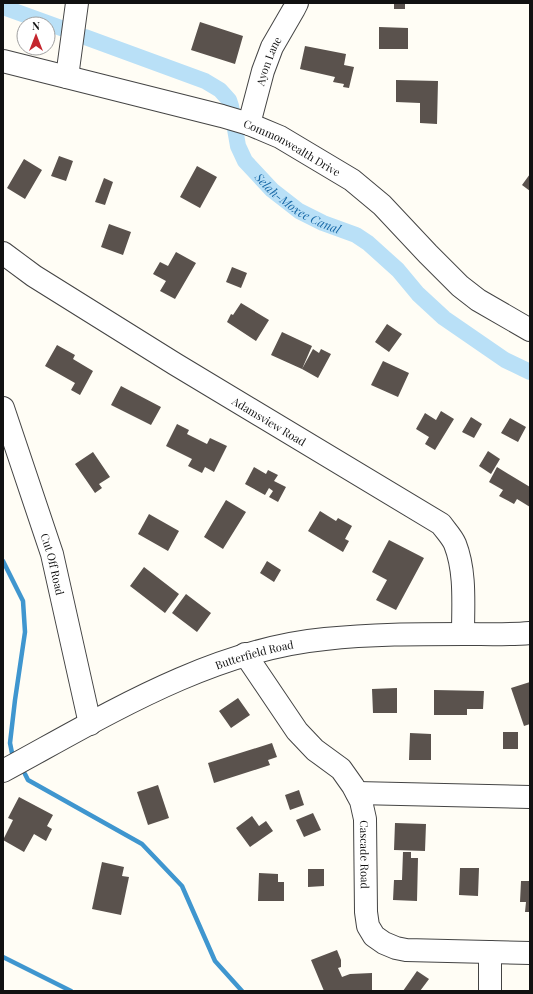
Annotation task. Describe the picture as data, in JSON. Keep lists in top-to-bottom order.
{
  "streets": {
    "street": [
      "Ayon Lane",
      "Commonwealth Drive",
      "Adamsview Road",
      "Cut Off Road",
      "Butterfield Road",
      "Cascade Road"
    ]
  },
  "crossings": [
    ["Ayon Lane", "Commonwealth Drive"],
    ["Adamsview Road", "Butterfield Road"],
    ["Cut Off Road", "Butterfield Road"],
    ["Butterfield Road", "Cascade Road"]
  ],
  "water": ["Selah-Moxee Canal"],
  "north": "top"
}
